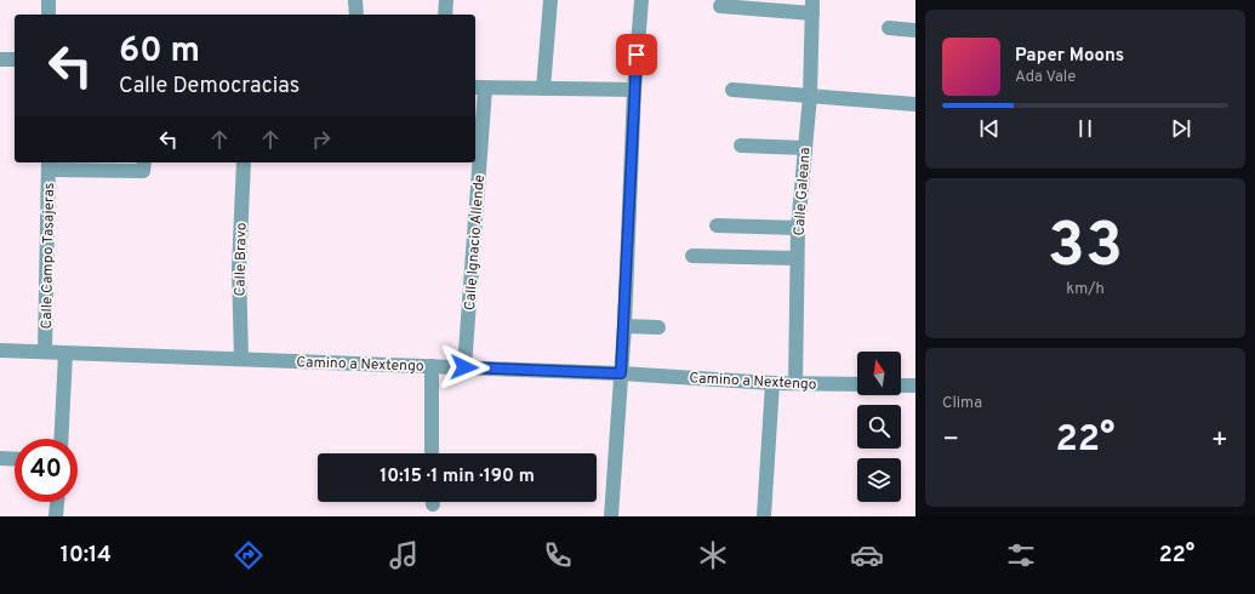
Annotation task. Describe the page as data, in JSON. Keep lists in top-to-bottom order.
{
  "streets": {
    "street": [
      "Calle Galeana",
      "Calle Ignacio Allende",
      "Calle Campo Tasajeras",
      "Calle Bravo",
      "Camino a Nextengo"
    ]
  },
  "crossings": [
    ["Calle Galeana", "Camino a Nextengo"],
    ["Calle Ignacio Allende", "Camino a Nextengo"],
    ["Calle Campo Tasajeras", "Camino a Nextengo"],
    ["Calle Bravo", "Camino a Nextengo"]
  ],
  "north": "top",
  "page": {
    "turn": ["60 m", "Calle Democracias"],
    "song": ["Paper Moons", "Ada Vale"],
    "tile": [
      ["33", "km/h"],
      "Clima"
    ],
    "heat": ["−", "22°", "+"],
    "limit": "40",
    "trip": "10:15 · 1 min · 190 m",
    "tabs": ["10:14", "22°"]
  }
}
